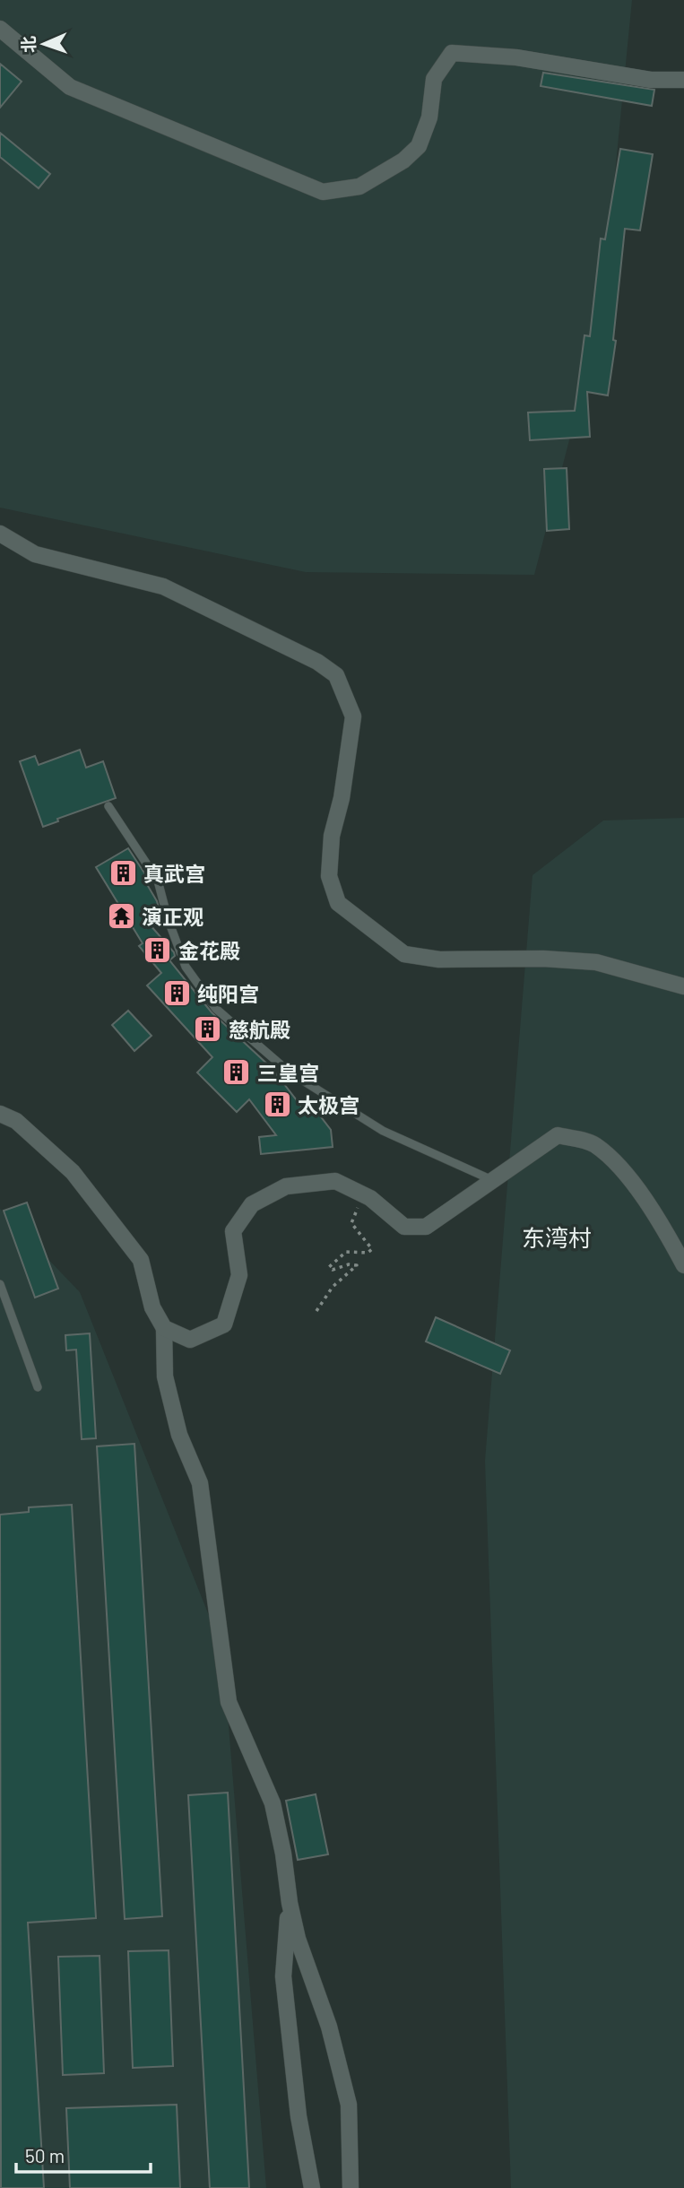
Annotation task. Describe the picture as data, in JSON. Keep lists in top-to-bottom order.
{
  "districts": ["东湾村"],
  "places": {
    "building": [
      "真武宫",
      "金花殿",
      "纯阳宫",
      "慈航殿",
      "三皇宫",
      "太极宫"
    ],
    "temple": ["演正观"]
  },
  "scale_bar": "50 m",
  "north": "left"
}
